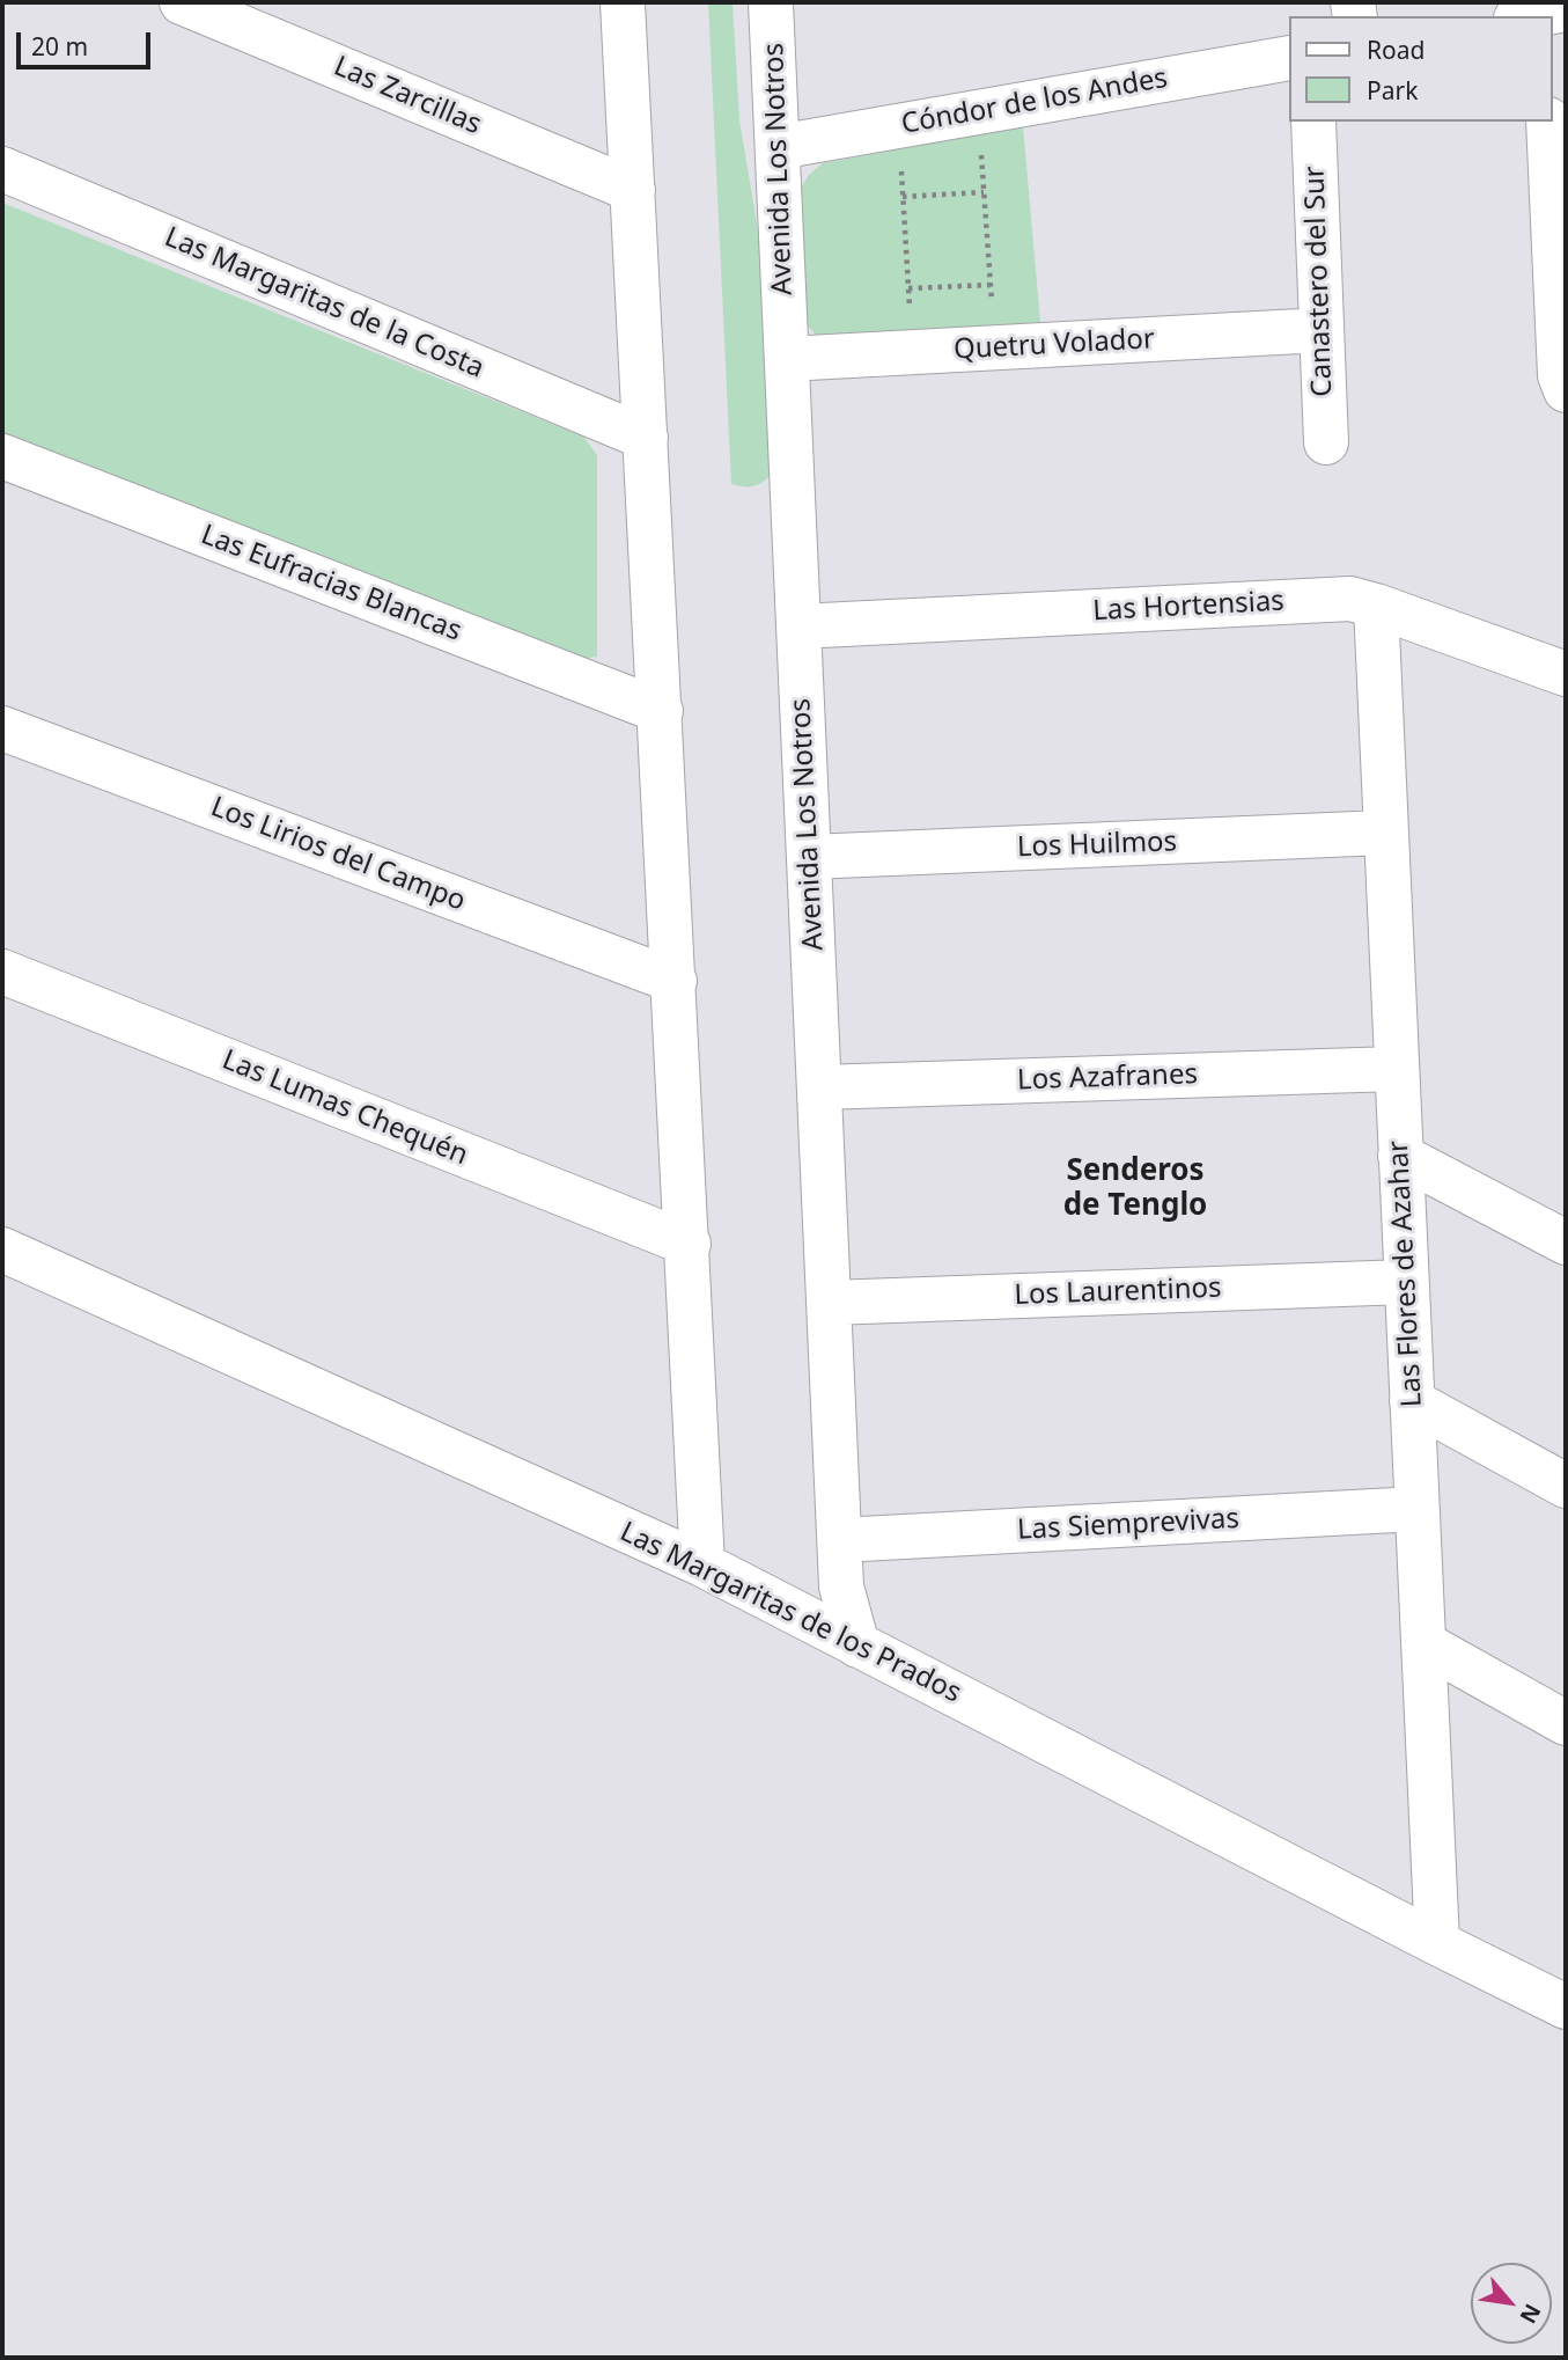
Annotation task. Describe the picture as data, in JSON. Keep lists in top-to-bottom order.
{
  "streets": {
    "street": [
      "Las Zarcillas",
      "Cóndor de los Andes",
      "Avenida Los Notros",
      "Canastero del Sur",
      "Las Margaritas de la Costa",
      "Quetru Volador",
      "Las Eufracias Blancas",
      "Las Hortensias",
      "Los Huilmos",
      "Los Lirios del Campo",
      "Los Azafranes",
      "Las Lumas Chequén",
      "Las Flores de Azahar",
      "Los Laurentinos",
      "Las Siemprevivas",
      "Las Margaritas de los Prados"
    ]
  },
  "crossings": [
    ["Cóndor de los Andes", "Avenida Los Notros"],
    ["Avenida Los Notros", "Quetru Volador"],
    ["Avenida Los Notros", "Las Hortensias"],
    ["Avenida Los Notros", "Los Huilmos"],
    ["Avenida Los Notros", "Los Azafranes"],
    ["Avenida Los Notros", "Los Laurentinos"],
    ["Avenida Los Notros", "Las Siemprevivas"],
    ["Avenida Los Notros", "Las Margaritas de los Prados"],
    ["Canastero del Sur", "Quetru Volador"],
    ["Las Hortensias", "Las Flores de Azahar"],
    ["Los Huilmos", "Las Flores de Azahar"],
    ["Los Azafranes", "Las Flores de Azahar"],
    ["Las Flores de Azahar", "Los Laurentinos"],
    ["Las Flores de Azahar", "Las Siemprevivas"],
    ["Las Flores de Azahar", "Las Margaritas de los Prados"]
  ],
  "districts": ["Senderos de Tenglo"],
  "legend": ["Road", "Park"],
  "scale_bar": "20 m",
  "north": "bottom right"
}
